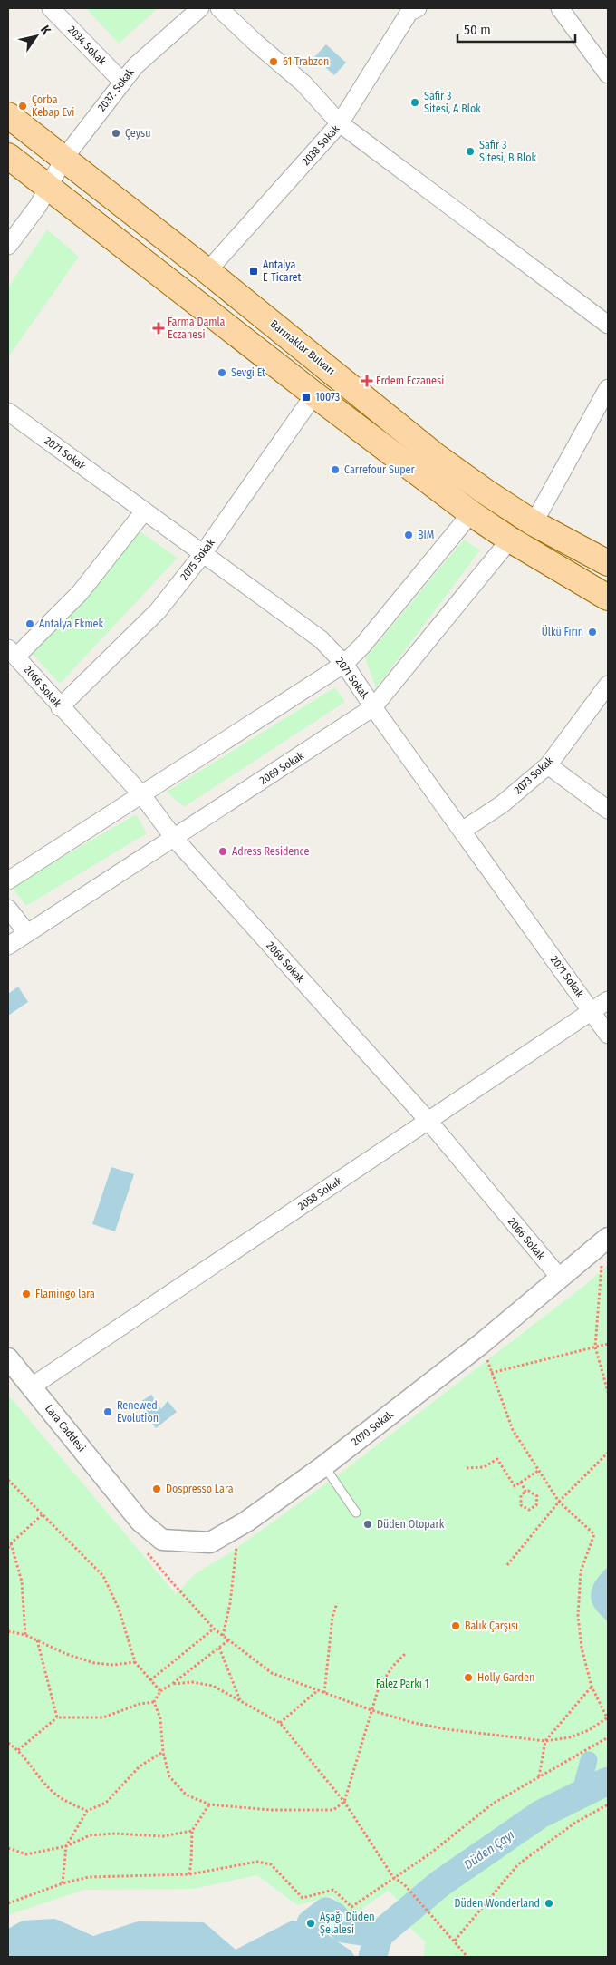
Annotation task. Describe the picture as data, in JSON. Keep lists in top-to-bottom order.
{
  "streets": {
    "main road": ["Barınaklar Bulvarı"],
    "street": [
      "2034 Sokak",
      "2037. Sokak",
      "2038 Sokak",
      "2071 Sokak",
      "2075 Sokak",
      "2066 Sokak",
      "2069 Sokak",
      "2073 Sokak",
      "2058 Sokak",
      "Lara Caddesi",
      "2070 Sokak"
    ]
  },
  "crossings": [
    ["2034 Sokak", "2037. Sokak"],
    ["2037. Sokak", "Barınaklar Bulvarı"],
    ["2038 Sokak", "Barınaklar Bulvarı"],
    ["2071 Sokak", "2075 Sokak"],
    ["2071 Sokak", "2069 Sokak"],
    ["2071 Sokak", "2073 Sokak"],
    ["2071 Sokak", "2058 Sokak"],
    ["2075 Sokak", "2066 Sokak"],
    ["2066 Sokak", "2069 Sokak"],
    ["2066 Sokak", "2058 Sokak"],
    ["2066 Sokak", "2070 Sokak"],
    ["2058 Sokak", "Lara Caddesi"],
    ["Lara Caddesi", "2070 Sokak"]
  ],
  "water": ["Düden Çayı"],
  "parks": ["Falez Parkı 1"],
  "places": {
    "other": [
      "61 Trabzon",
      "Safir 3 Sitesi, A Blok",
      "Çorba Kebap Evi",
      "Çeysu",
      "Safir 3 Sitesi, B Blok",
      "Sevgi Et",
      "Carrefour Super",
      "BIM",
      "Antalya Ekmek",
      "Ülkü Fırın",
      "Adress Residence",
      "Flamingo lara",
      "Renewed Evolution",
      "Dospresso Lara",
      "Düden Otopark",
      "Balık Çarşısı",
      "Holly Garden",
      "Düden Wonderland",
      "Aşağı Düden Şelalesi"
    ],
    "transit": ["Antalya E-Ticaret", "10073"],
    "health": ["Farma Damla Eczanesi", "Erdem Eczanesi"]
  },
  "scale_bar": "50 m",
  "north": "top right"
}
